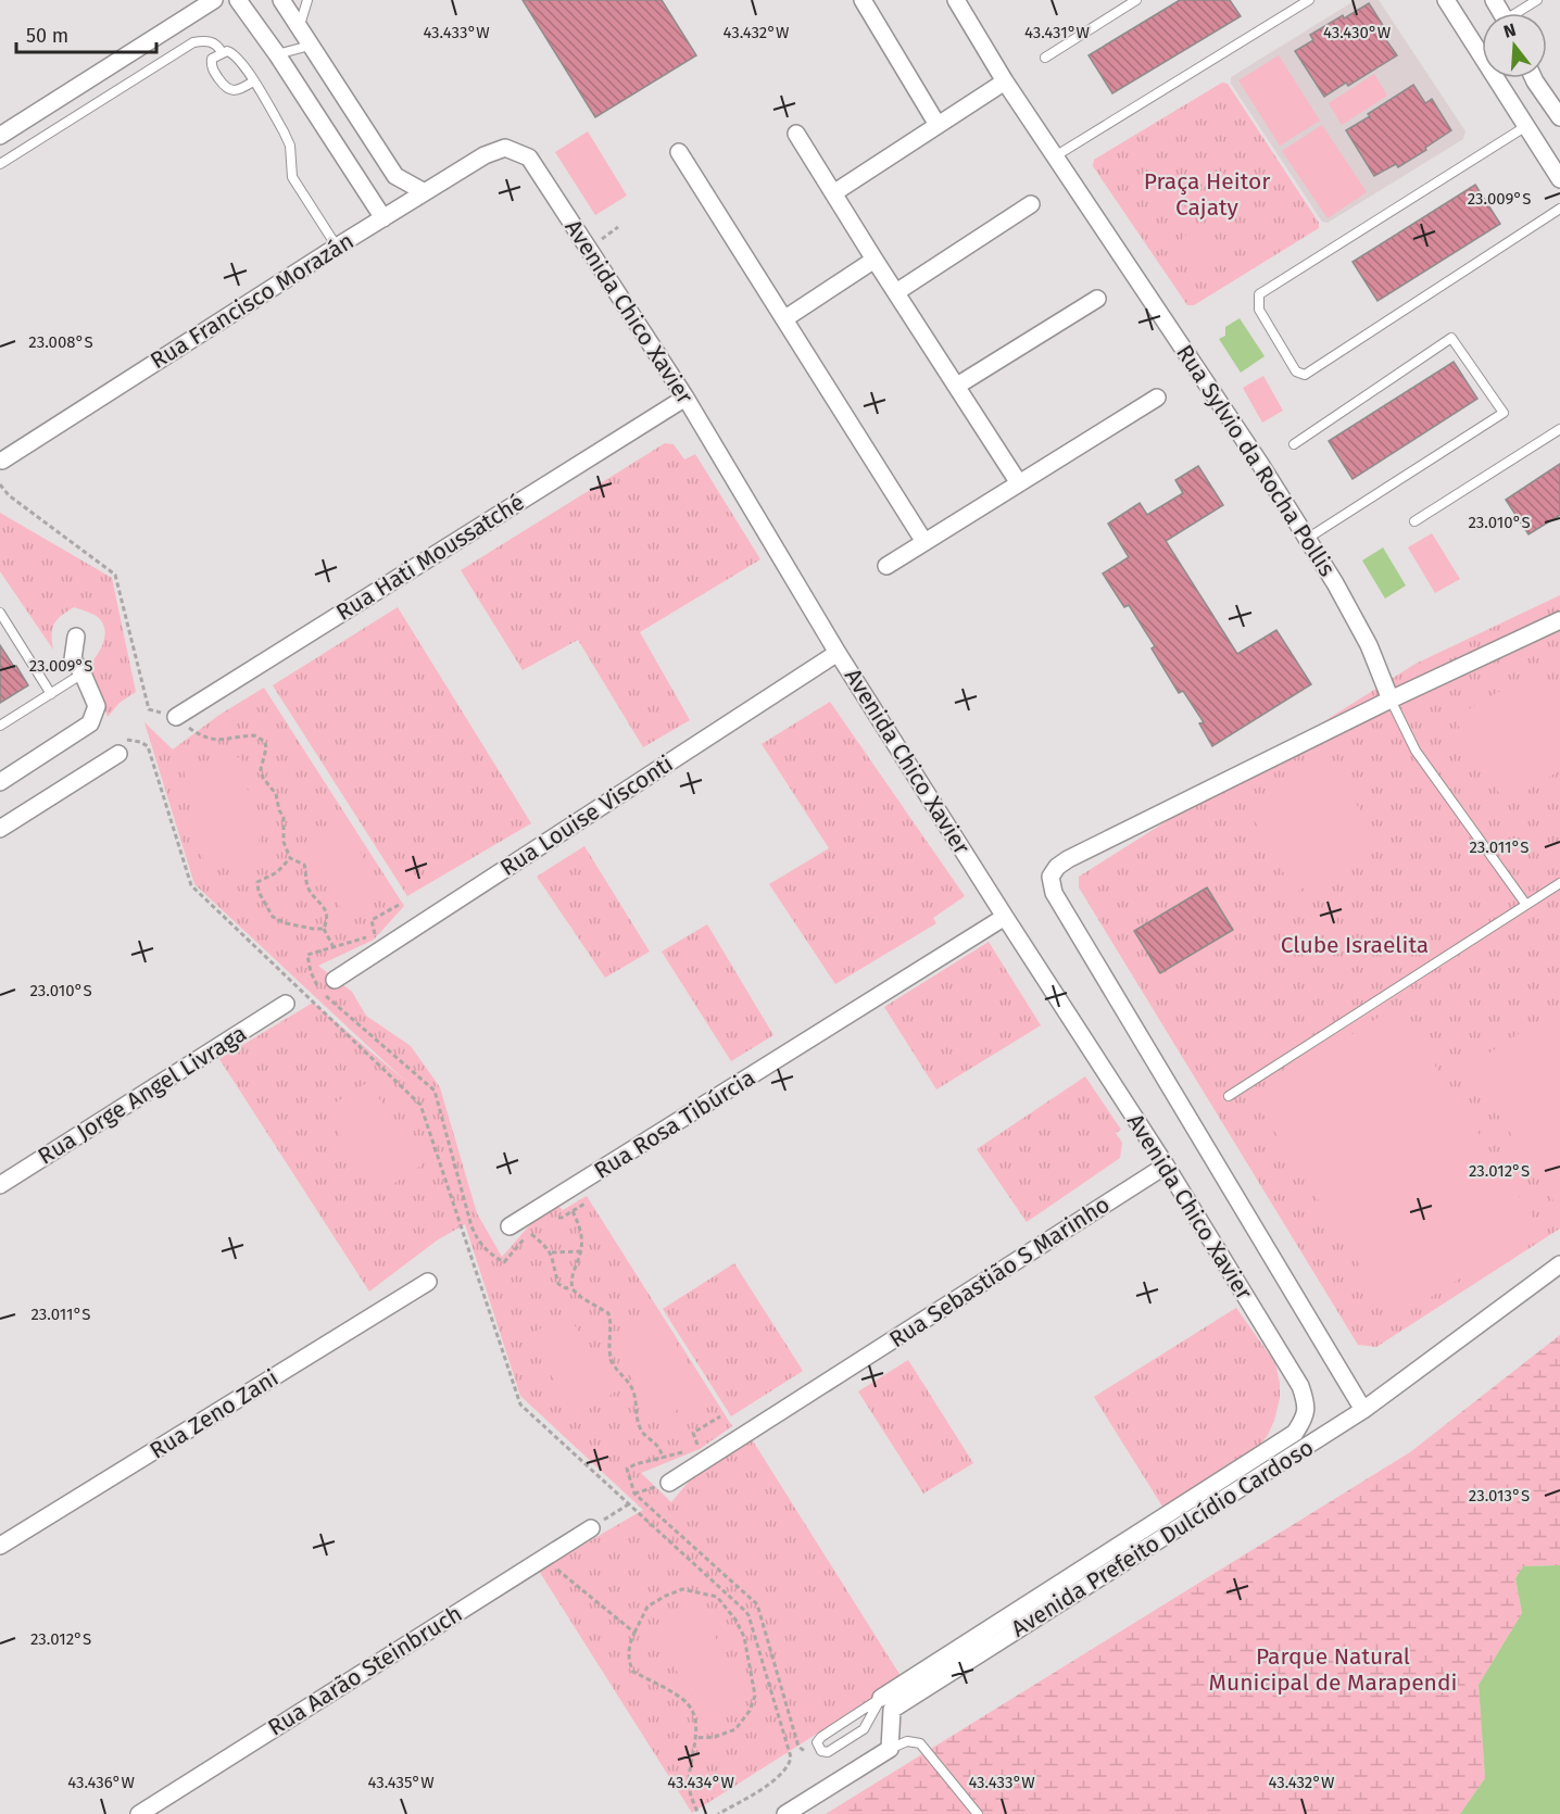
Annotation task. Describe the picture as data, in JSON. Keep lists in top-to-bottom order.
{
  "streets": {
    "street": [
      "Rua Francisco Morazán",
      "Avenida Chico Xavier",
      "Rua Sylvio da Rocha Pollis",
      "Rua Hati Moussatché",
      "Rua Louise Visconti",
      "Rua Jorge Angel Livraga",
      "Rua Rosa Tibúrcia",
      "Rua Sebastião S Marinho",
      "Rua Zeno Zani",
      "Avenida Prefeito Dulcídio Cardoso",
      "Rua Aarão Steinbruch"
    ]
  },
  "crossings": [
    ["Rua Francisco Morazán", "Avenida Chico Xavier"],
    ["Avenida Chico Xavier", "Rua Sylvio da Rocha Pollis"],
    ["Avenida Chico Xavier", "Rua Hati Moussatché"],
    ["Avenida Chico Xavier", "Rua Louise Visconti"],
    ["Avenida Chico Xavier", "Rua Rosa Tibúrcia"],
    ["Avenida Chico Xavier", "Rua Sebastião S Marinho"],
    ["Avenida Chico Xavier", "Avenida Prefeito Dulcídio Cardoso"]
  ],
  "parks": ["Praça Heitor Cajaty", "Clube Israelita", "Parque Natural Municipal de Marapendi"],
  "scale_bar": "50 m",
  "north": "top",
  "coordinates": [
    "43.433°W",
    "43.432°W",
    "43.431°W",
    "43.430°W",
    "23.009°S",
    "23.008°S",
    "23.010°S",
    "23.011°S",
    "23.012°S",
    "23.013°S",
    "43.436°W",
    "43.435°W",
    "43.434°W"
  ]
}
